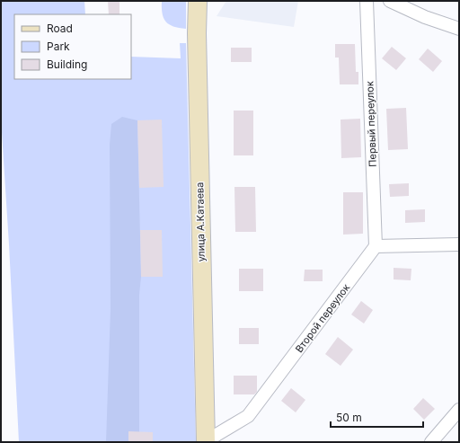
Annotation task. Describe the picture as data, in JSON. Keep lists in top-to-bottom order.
{
  "streets": {
    "street": ["Первый переулок", "улица А.Катаева", "Второй переулок"]
  },
  "crossings": [
    ["Первый переулок", "Второй переулок"],
    ["улица А.Катаева", "Второй переулок"]
  ],
  "legend": ["Road", "Park", "Building"],
  "scale_bar": "50 m"
}
